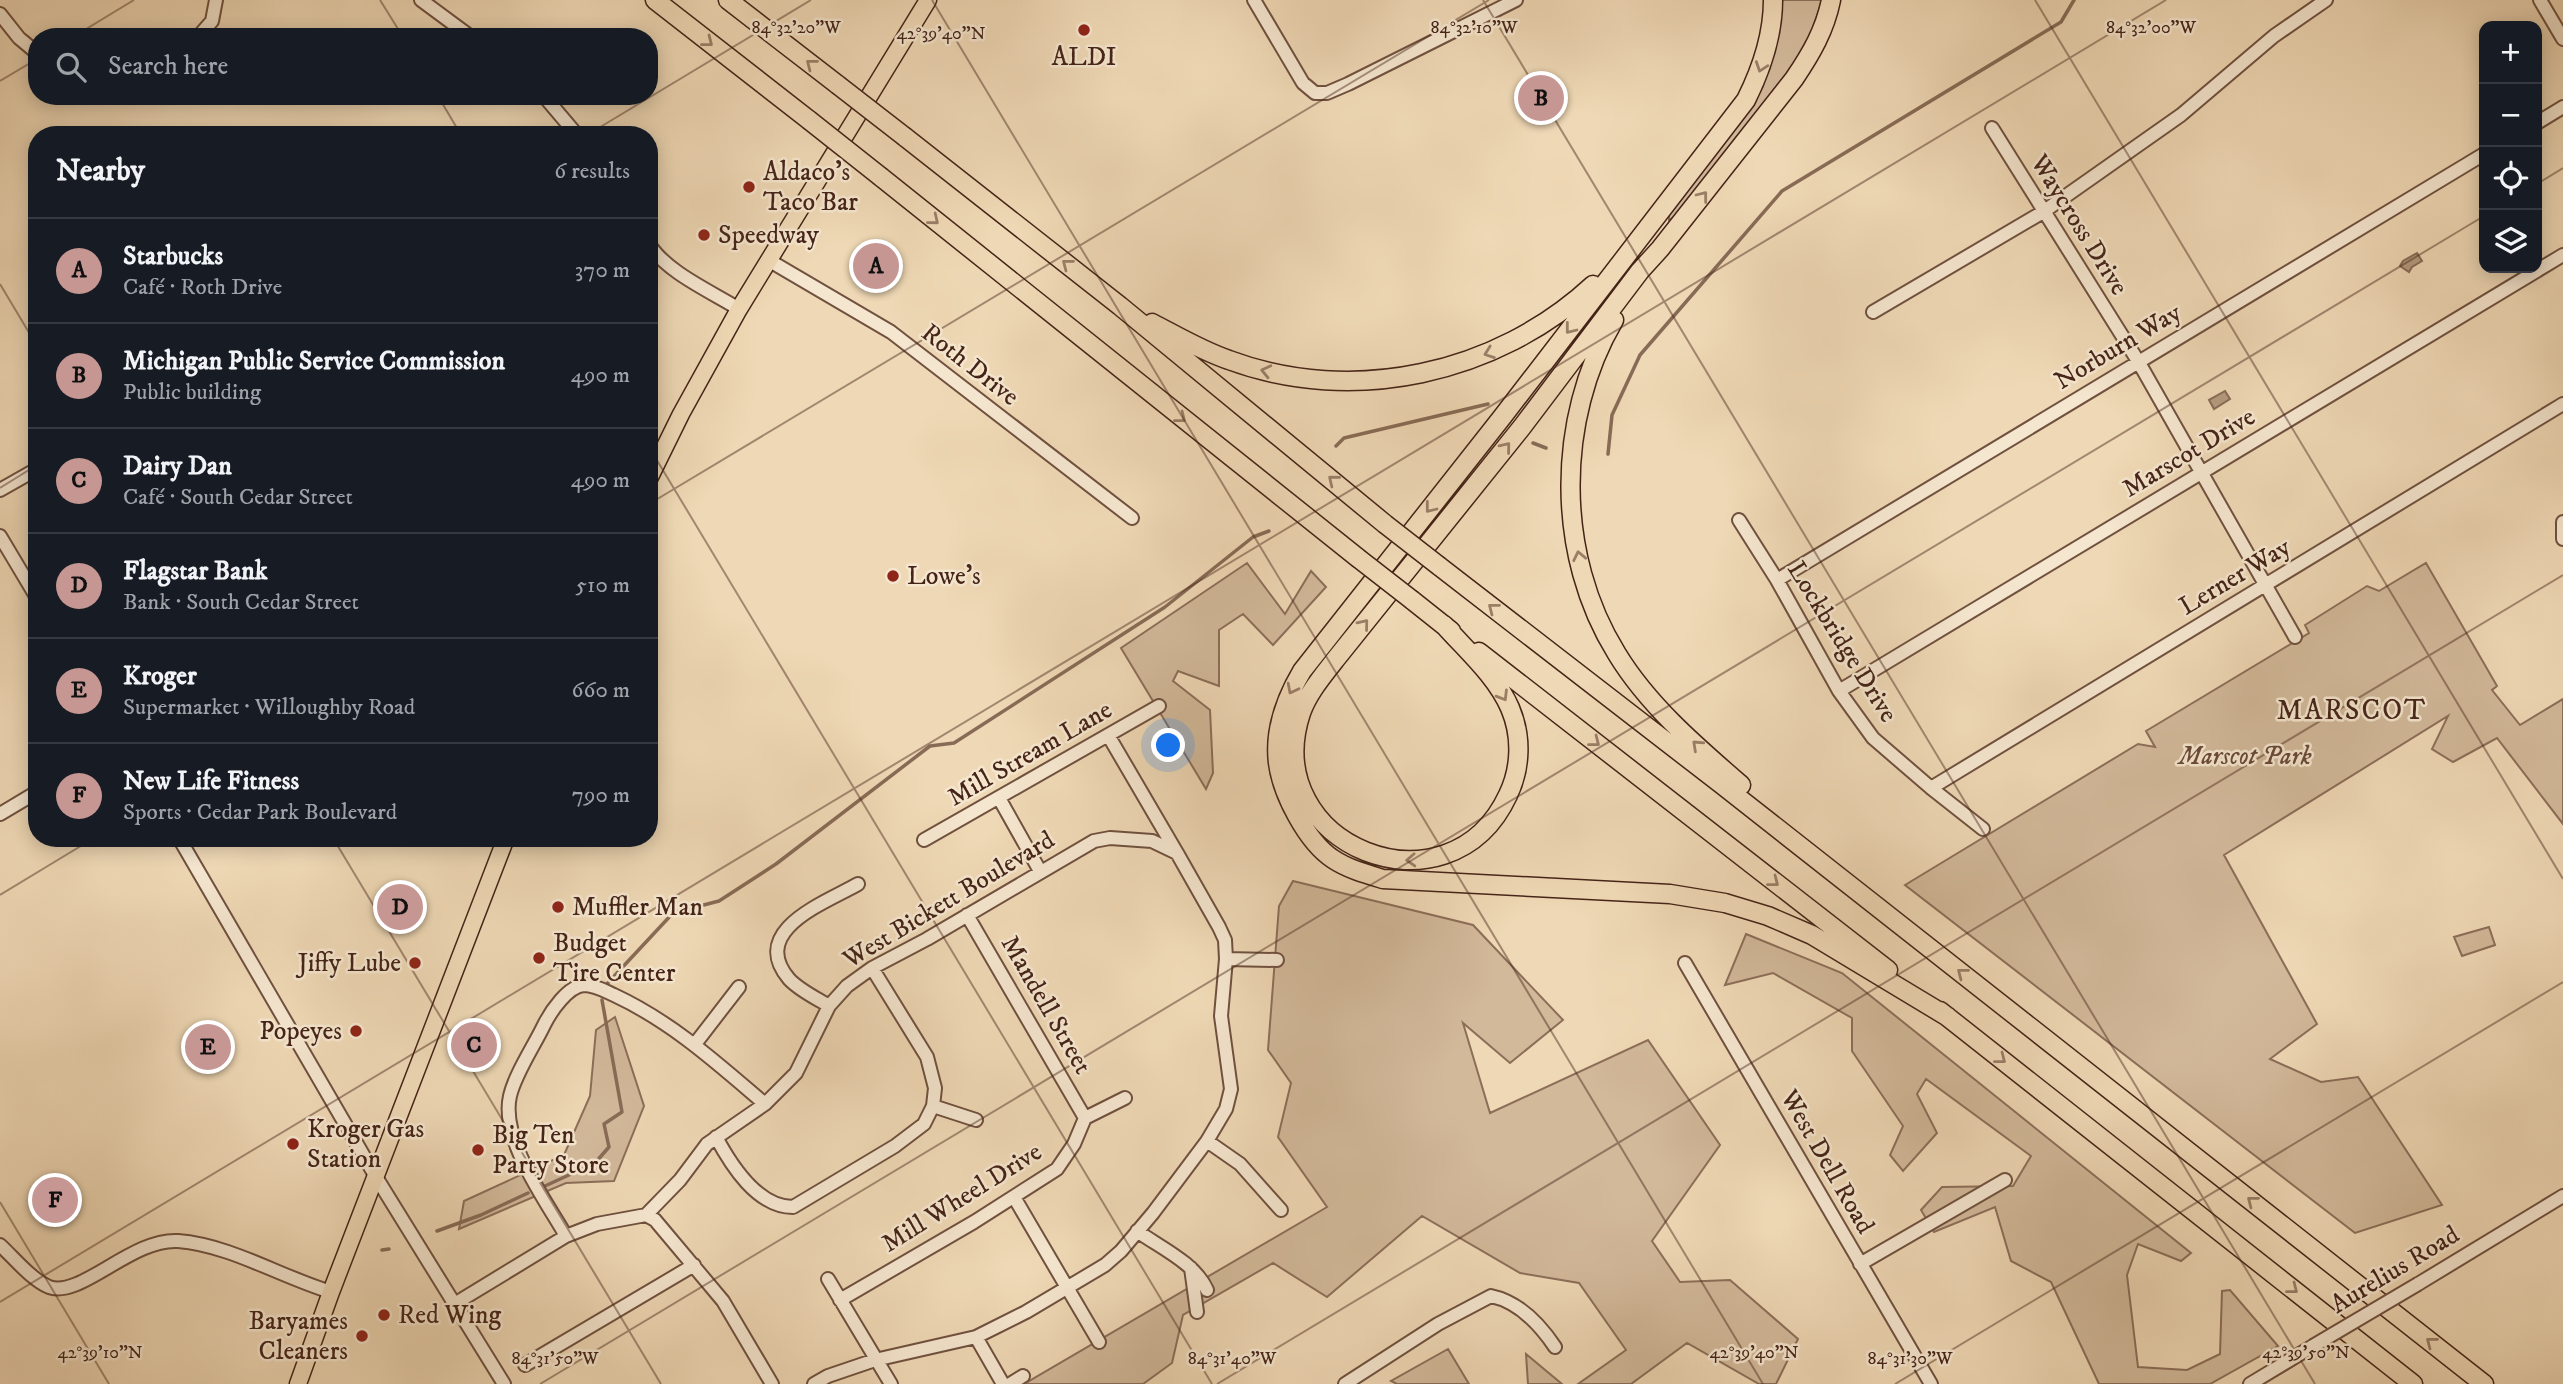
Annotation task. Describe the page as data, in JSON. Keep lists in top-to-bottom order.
{
  "streets": {
    "street": [
      "Waycross Drive",
      "Norburn Way",
      "Roth Drive",
      "Marscot Drive",
      "Lerner Way",
      "Lockbridge Drive",
      "Mill Stream Lane",
      "West Bickett Boulevard",
      "Mandell Street",
      "West Dell Road",
      "Mill Wheel Drive",
      "Aurelius Road"
    ]
  },
  "crossings": [
    ["Waycross Drive", "Norburn Way"],
    ["Waycross Drive", "Marscot Drive"],
    ["Waycross Drive", "Lerner Way"],
    ["Norburn Way", "Lockbridge Drive"],
    ["Marscot Drive", "Lockbridge Drive"],
    ["Lerner Way", "Lockbridge Drive"],
    ["West Bickett Boulevard", "Mandell Street"],
    ["Mandell Street", "Mill Wheel Drive"]
  ],
  "districts": ["MARSCOT"],
  "parks": ["Marscot Park"],
  "places": [
    "ALDI",
    "Aldaco's Taco Bar",
    "Speedway",
    "Lowe's",
    "Muffler Man",
    "Budget Tire Center",
    "Jiffy Lube",
    "Popeyes",
    "Kroger Gas Station",
    "Big Ten Party Store",
    "Red Wing",
    "Baryames Cleaners"
  ],
  "page": {
    "map_buttons": ["+", "−"],
    "search": "Search here",
    "pins": [
      "B",
      "A",
      "D",
      "C",
      "E",
      "F"
    ],
    "heading": ["Nearby", "6 results"],
    "list": [
      {
        "mark": "A",
        "name": "Starbucks",
        "note": "Café · Roth Drive",
        "value": "370 m"
      },
      {
        "mark": "B",
        "name": "Michigan Public Service Commission",
        "note": "Public building",
        "value": "490 m"
      },
      {
        "mark": "C",
        "name": "Dairy Dan",
        "note": "Café · South Cedar Street",
        "value": "490 m"
      },
      {
        "mark": "D",
        "name": "Flagstar Bank",
        "note": "Bank · South Cedar Street",
        "value": "510 m"
      },
      {
        "mark": "E",
        "name": "Kroger",
        "note": "Supermarket · Willoughby Road",
        "value": "660 m"
      },
      {
        "mark": "F",
        "name": "New Life Fitness",
        "note": "Sports · Cedar Park Boulevard",
        "value": "790 m"
      }
    ]
  },
  "coordinates": [
    "84°32'00\"W",
    "84°32'20\"W",
    "84°32'10\"W",
    "42°39'40\"N",
    "42°39'10\"N",
    "42°39'50\"N",
    "84°31'50\"W",
    "84°31'40\"W",
    "84°31'30\"W"
  ]
}
